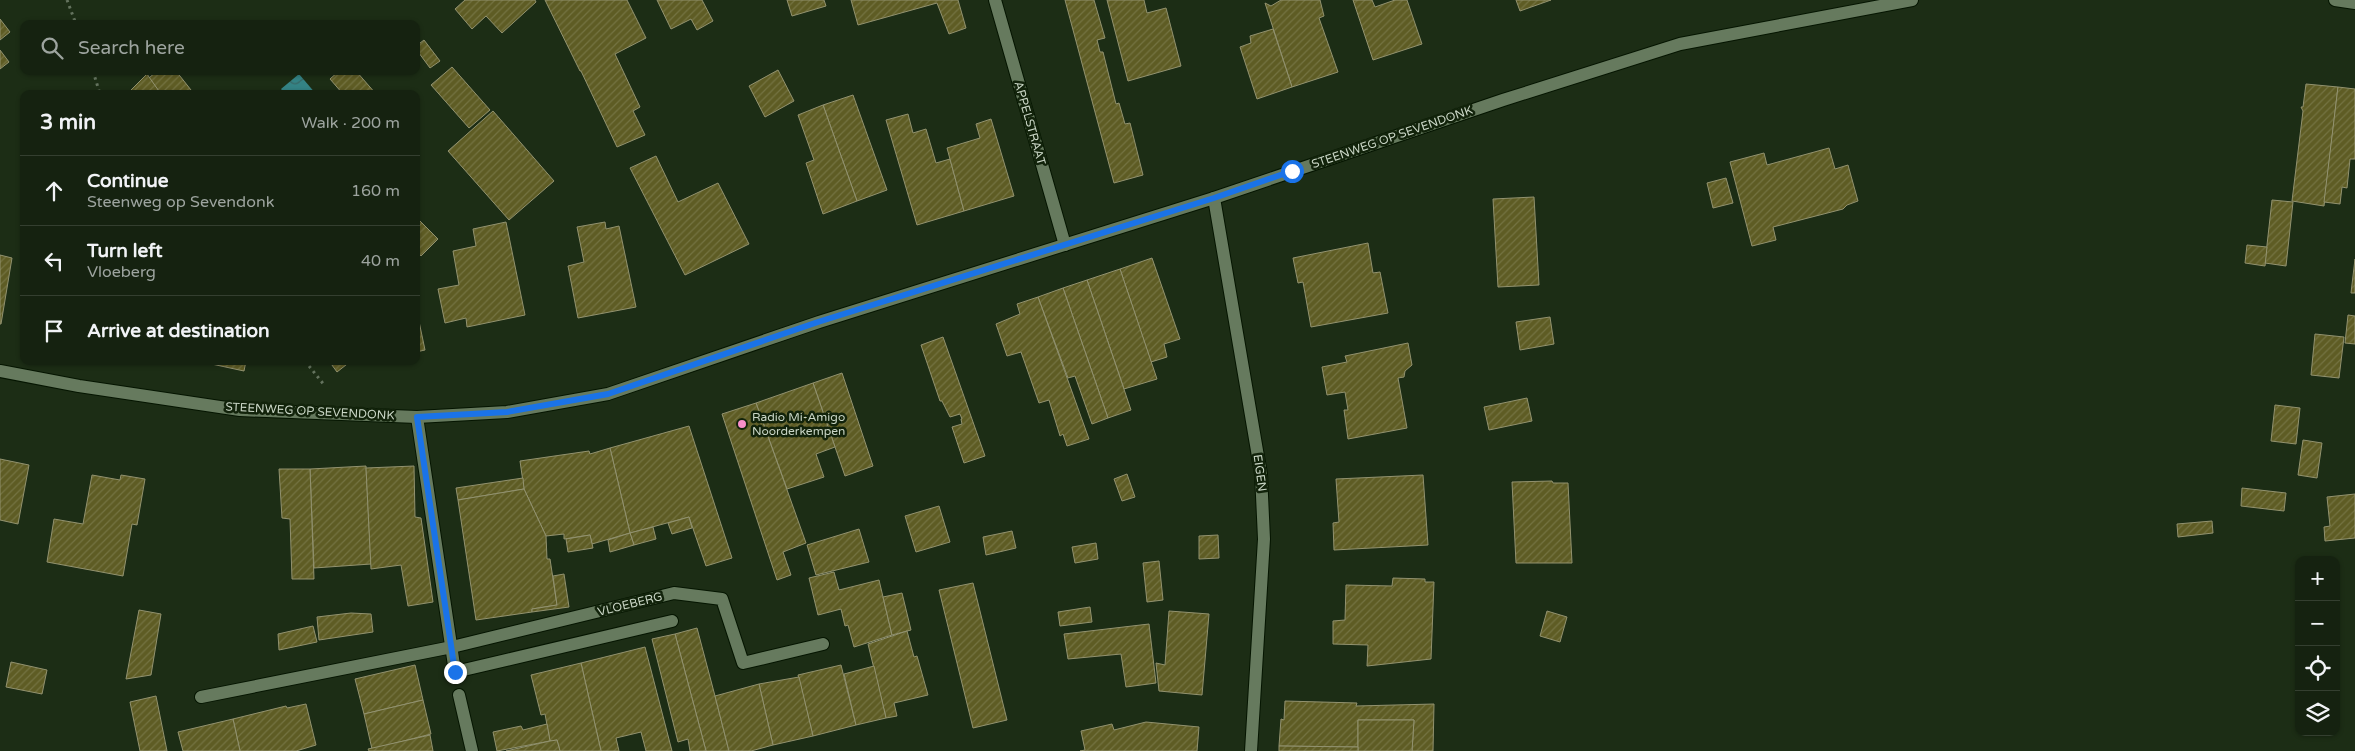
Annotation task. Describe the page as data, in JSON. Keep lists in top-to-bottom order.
{
  "streets": {
    "street": [
      "APPELSTRAAT",
      "STEENWEG OP SEVENDONK",
      "EIGEN",
      "VLOEBERG"
    ]
  },
  "crossings": [
    ["APPELSTRAAT", "STEENWEG OP SEVENDONK"],
    ["STEENWEG OP SEVENDONK", "EIGEN"],
    ["STEENWEG OP SEVENDONK", "VLOEBERG"]
  ],
  "places": ["Radio Mi-Amigo Noorderkempen"],
  "page": {
    "search": "Search here",
    "heading": ["3 min", "Walk · 200 m"],
    "list": [
      ["Continue", "Steenweg op Sevendonk", "160 m"],
      ["Turn left", "Vloeberg", "40 m"],
      "Arrive at destination"
    ],
    "map_buttons": ["+", "−"]
  }
}
